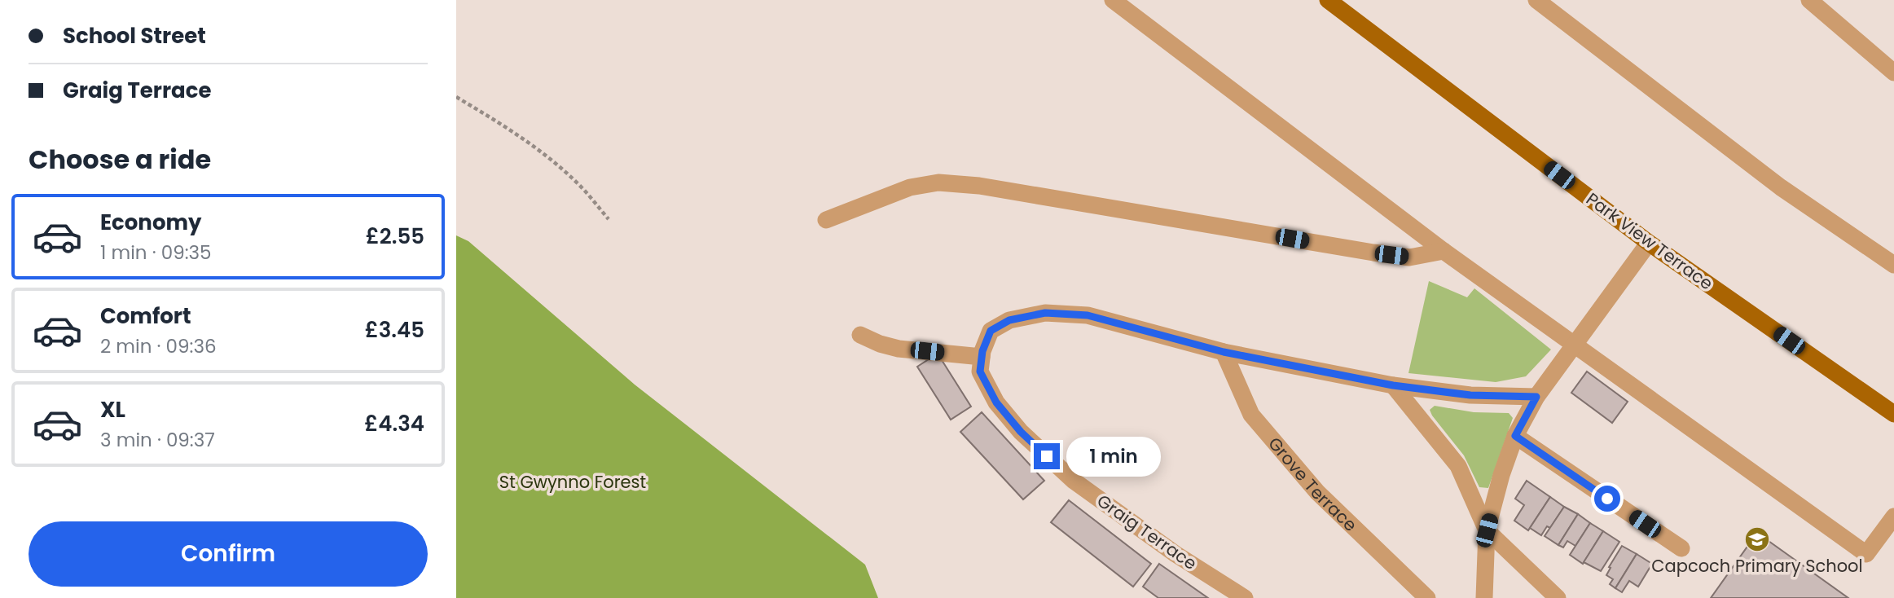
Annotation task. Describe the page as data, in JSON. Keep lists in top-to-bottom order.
{
  "streets": {
    "main road": ["Park View Terrace"],
    "street": ["Grove Terrace", "Graig Terrace"]
  },
  "parks": ["St Gwynno Forest"],
  "places": {
    "school or university": ["Capcoch Primary School"]
  },
  "page": {
    "banner": ["School Street", "Graig Terrace"],
    "heading": "Choose a ride",
    "list": [
      {
        "name": "Economy",
        "note": "1 min · 09:35",
        "value": "£2.55"
      },
      {
        "name": "Comfort",
        "note": "2 min · 09:36",
        "value": "£3.45"
      },
      {
        "name": "XL",
        "note": "3 min · 09:37",
        "value": "£4.34"
      }
    ],
    "bubble": "1 min",
    "buttons": "Confirm"
  }
}
